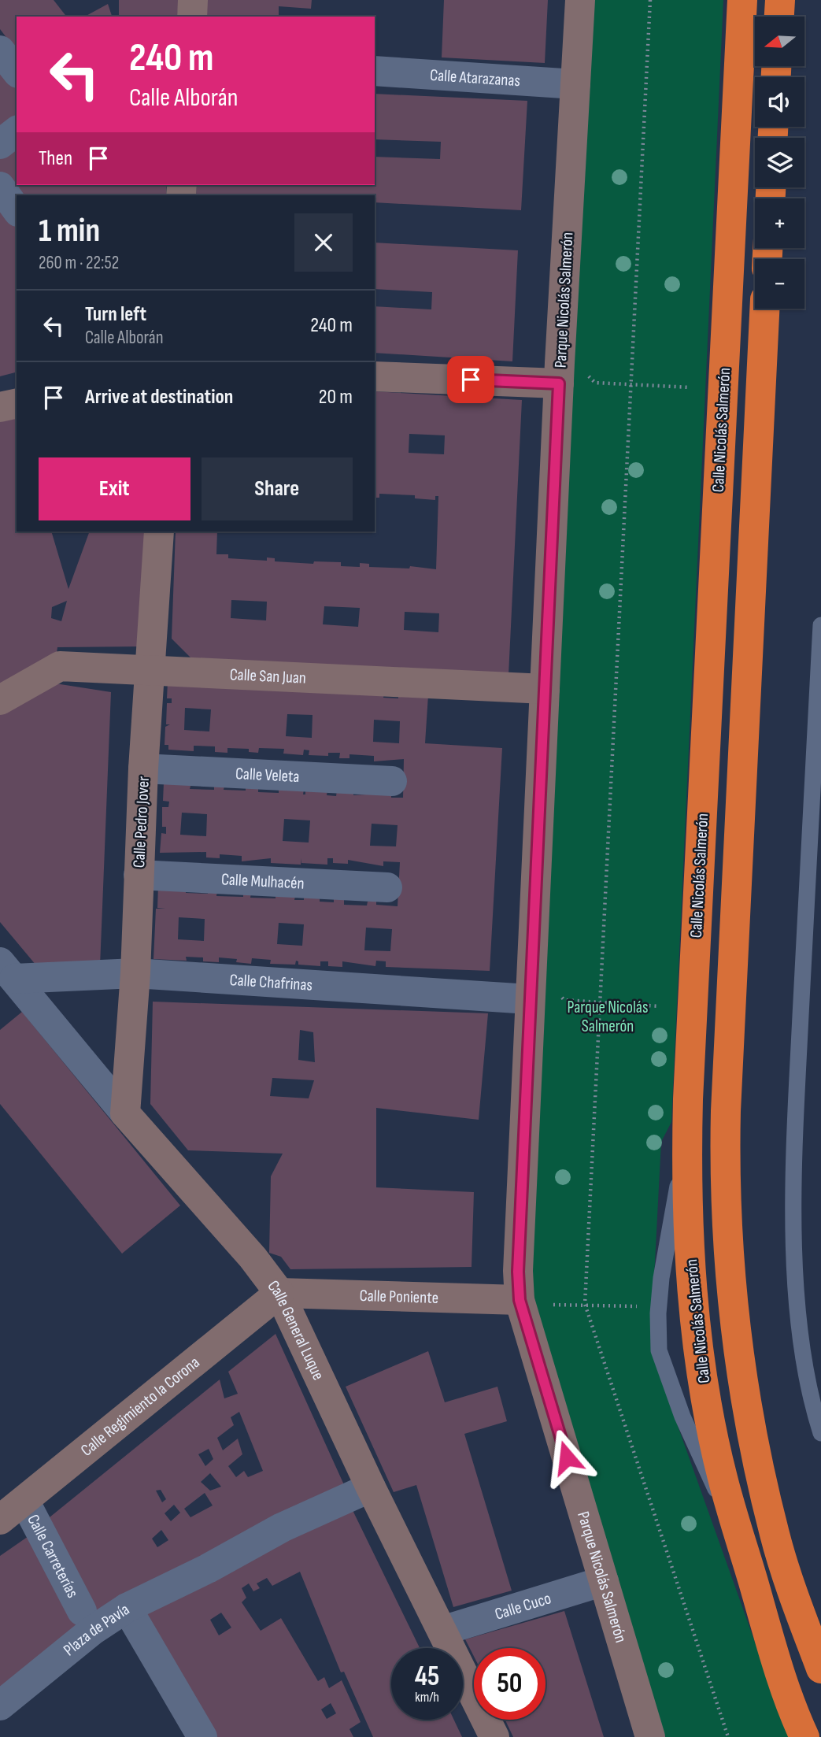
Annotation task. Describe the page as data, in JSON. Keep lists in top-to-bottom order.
{
  "streets": {
    "highway": ["Calle Nicolás Salmerón"],
    "street": [
      "Calle Atarazanas",
      "Parque Nicolás Salmerón",
      "Calle San Juan",
      "Calle Veleta",
      "Calle Pedro Jover",
      "Calle Mulhacén",
      "Calle Chafrinas",
      "Calle Poniente",
      "Calle General Luque",
      "Calle Regimiento la Corona",
      "Calle Carreterías",
      "Calle Cuco",
      "Plaza de Pavía"
    ]
  },
  "crossings": [
    ["Calle Atarazanas", "Parque Nicolás Salmerón"],
    ["Parque Nicolás Salmerón", "Calle San Juan"],
    ["Parque Nicolás Salmerón", "Calle Chafrinas"],
    ["Parque Nicolás Salmerón", "Calle Poniente"],
    ["Parque Nicolás Salmerón", "Calle Cuco"],
    ["Calle San Juan", "Calle Pedro Jover"],
    ["Calle Veleta", "Calle Pedro Jover"],
    ["Calle Pedro Jover", "Calle Mulhacén"],
    ["Calle Pedro Jover", "Calle Chafrinas"],
    ["Calle Pedro Jover", "Calle General Luque"],
    ["Calle Chafrinas", "Calle General Luque"],
    ["Calle Poniente", "Calle General Luque"],
    ["Calle Poniente", "Calle Regimiento la Corona"],
    ["Calle General Luque", "Calle Regimiento la Corona"],
    ["Calle General Luque", "Calle Cuco"],
    ["Calle Regimiento la Corona", "Calle Carreterías"],
    ["Calle Carreterías", "Plaza de Pavía"]
  ],
  "parks": ["Parque Nicolás Salmerón"],
  "north": "left",
  "page": {
    "map_buttons": ["+", "−"],
    "turn": ["240 m", "Calle Alborán"],
    "then": "Then",
    "heading": ["1 min", "260 m · 22:52"],
    "list": [
      {
        "name": "Turn left",
        "note": "Calle Alborán",
        "value": "240 m"
      },
      {
        "name": "Arrive at destination",
        "value": "20 m"
      }
    ],
    "buttons": ["Exit", "Share"],
    "speed": "45 km/h",
    "limit": "50"
  }
}
